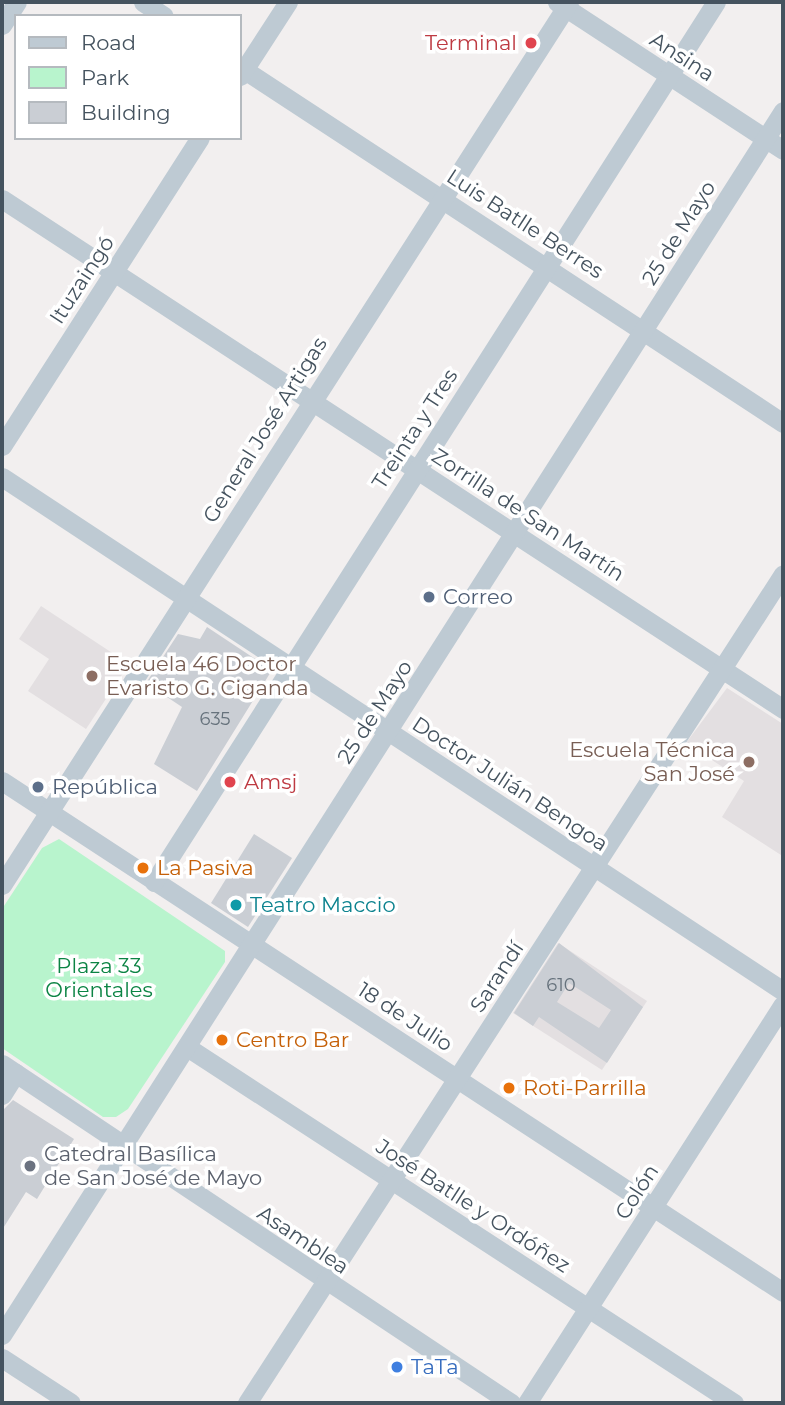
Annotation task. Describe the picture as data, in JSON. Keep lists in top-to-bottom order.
{
  "streets": {
    "street": [
      "Ansina",
      "Luis Batlle Berres",
      "25 de Mayo",
      "Ituzaingó",
      "Treinta y Tres",
      "General José Artigas",
      "Zorrilla de San Martín",
      "Doctor Julián Bengoa",
      "Sarandí",
      "18 de Julio",
      "Colón",
      "José Batlle y Ordóñez",
      "Asamblea"
    ]
  },
  "crossings": [
    ["Ansina", "25 de Mayo"],
    ["Ansina", "Treinta y Tres"],
    ["Ansina", "General José Artigas"],
    ["Luis Batlle Berres", "25 de Mayo"],
    ["Luis Batlle Berres", "Treinta y Tres"],
    ["Luis Batlle Berres", "General José Artigas"],
    ["25 de Mayo", "Zorrilla de San Martín"],
    ["25 de Mayo", "Doctor Julián Bengoa"],
    ["25 de Mayo", "18 de Julio"],
    ["25 de Mayo", "José Batlle y Ordóñez"],
    ["25 de Mayo", "Asamblea"],
    ["Ituzaingó", "Zorrilla de San Martín"],
    ["Treinta y Tres", "Zorrilla de San Martín"],
    ["Treinta y Tres", "Doctor Julián Bengoa"],
    ["Treinta y Tres", "18 de Julio"],
    ["General José Artigas", "Zorrilla de San Martín"],
    ["General José Artigas", "Doctor Julián Bengoa"],
    ["General José Artigas", "18 de Julio"],
    ["Zorrilla de San Martín", "Sarandí"],
    ["Doctor Julián Bengoa", "Sarandí"],
    ["Sarandí", "18 de Julio"],
    ["Sarandí", "José Batlle y Ordóñez"],
    ["Sarandí", "Asamblea"],
    ["18 de Julio", "Colón"],
    ["Colón", "José Batlle y Ordóñez"]
  ],
  "parks": ["Plaza 33 Orientales"],
  "places": [
    "Terminal",
    "Correo",
    "Escuela 46 Doctor Evaristo G. Ciganda",
    "Escuela Técnica San José",
    "Amsj",
    "República",
    "La Pasiva",
    "Teatro Maccio",
    "Centro Bar",
    "Roti-Parrilla",
    "Catedral Basílica de San José de Mayo",
    "TaTa"
  ],
  "house_numbers": ["635", "610"],
  "legend": ["Road", "Park", "Building"]
}
